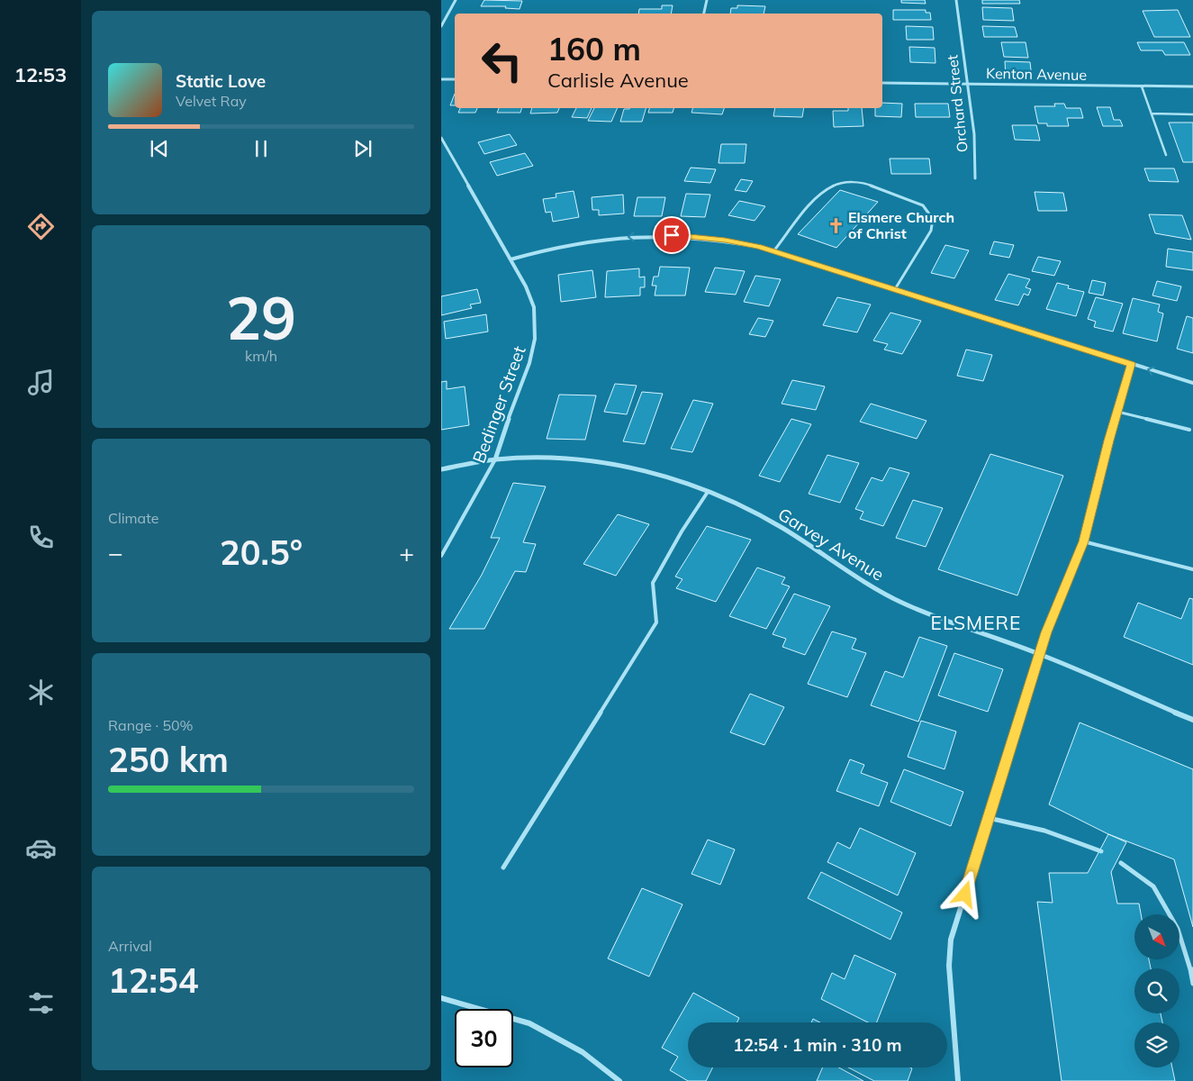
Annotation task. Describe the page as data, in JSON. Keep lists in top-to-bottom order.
{
  "streets": {
    "street": [
      "Kenton Avenue",
      "Orchard Street",
      "Bedinger Street",
      "Garvey Avenue"
    ]
  },
  "crossings": [
    ["Kenton Avenue", "Orchard Street"],
    ["Bedinger Street", "Garvey Avenue"]
  ],
  "districts": ["ELSMERE"],
  "places": {
    "church": ["Elsmere Church of Christ"]
  },
  "north": "bottom right",
  "page": {
    "tabs": "12:53",
    "turn": ["160 m", "Carlisle Avenue"],
    "song": ["Static Love", "Velvet Ray"],
    "tile": [
      ["29", "km/h"],
      "Climate",
      ["Range · 50%", "250 km"],
      ["Arrival", "12:54"]
    ],
    "heat": ["−", "20.5°", "+"],
    "limit": "30",
    "trip": "12:54 · 1 min · 310 m"
  }
}
